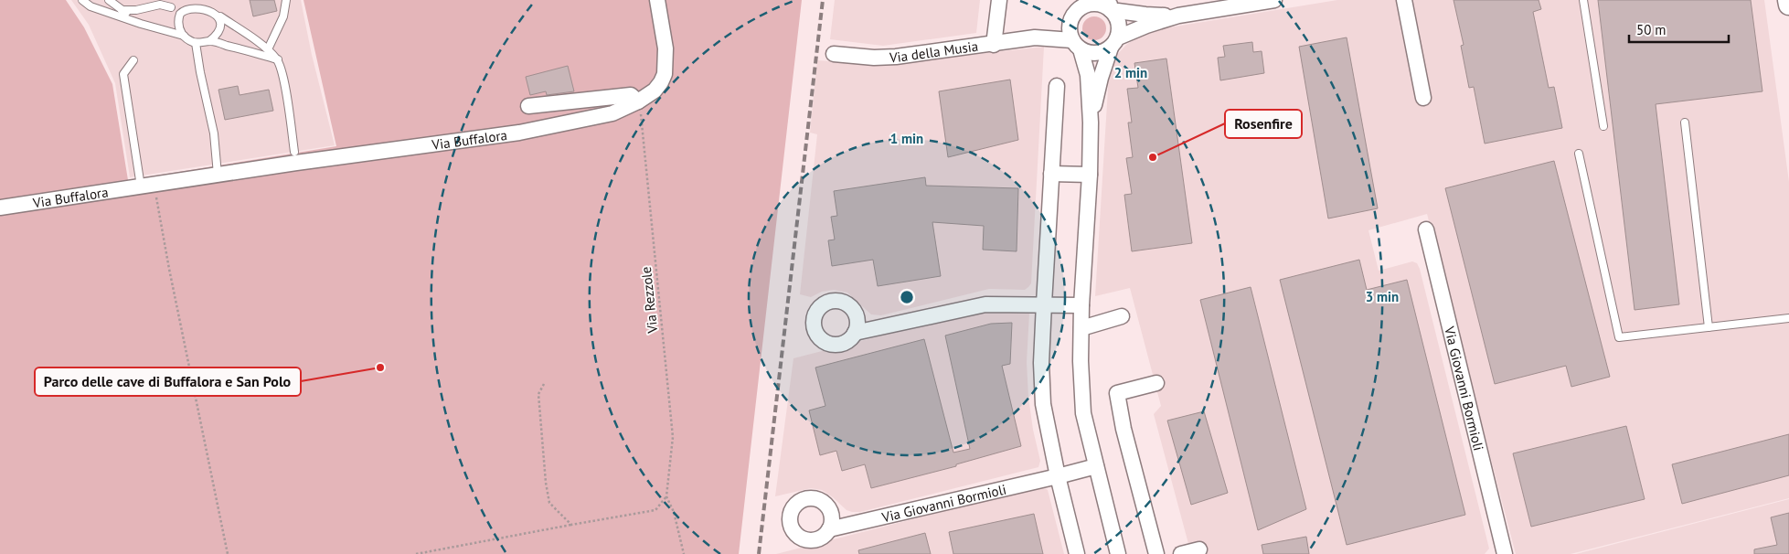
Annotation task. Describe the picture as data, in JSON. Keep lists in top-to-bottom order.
{
  "streets": {
    "street": ["Via della Musia", "Via Buffalora", "Via Giovanni Bormioli"],
    "path": ["Via Rezzole"]
  },
  "crossings": [
    ["Via Buffalora", "Via Rezzole"]
  ],
  "places": ["Rosenfire", "Parco delle cave di Buffalora e San Polo"],
  "scale_bar": "50 m",
  "rings": ["2 min", "1 min", "3 min"]
}
